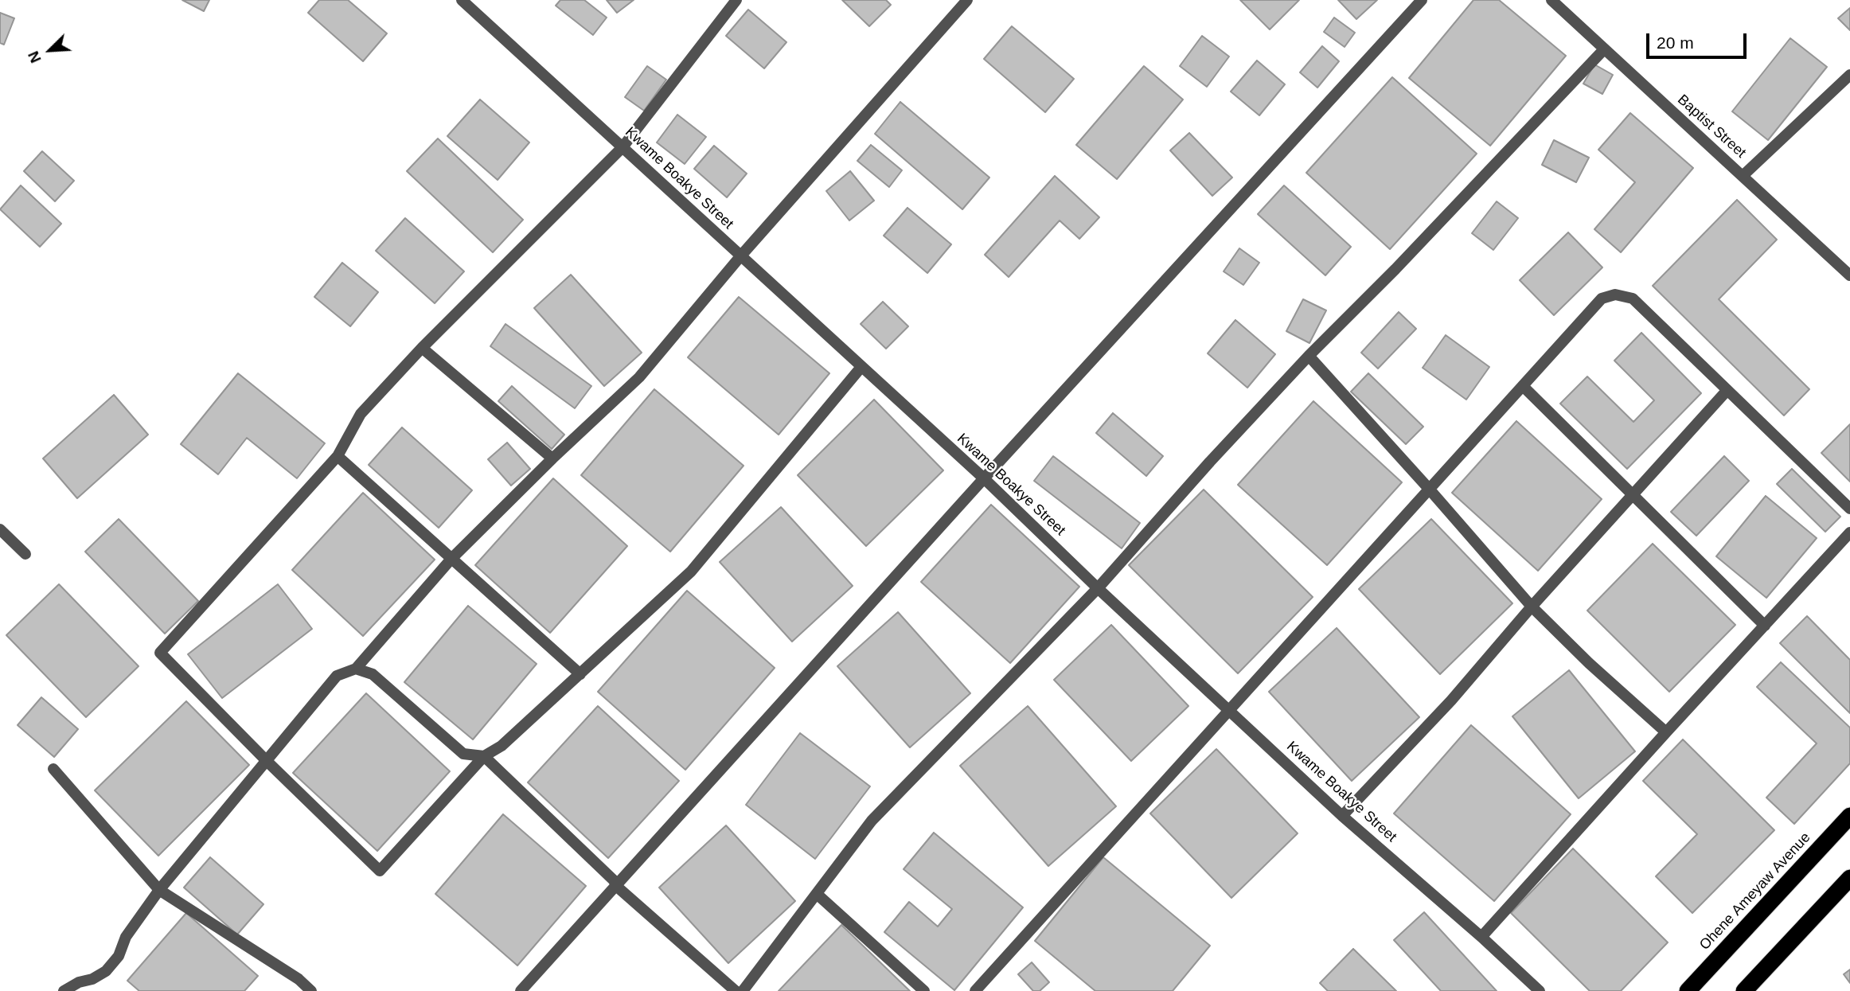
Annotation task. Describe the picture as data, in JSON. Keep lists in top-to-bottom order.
{
  "streets": {
    "highway": ["Ohene Ameyaw Avenue"],
    "street": ["Baptist Street", "Kwame Boakye Street"]
  },
  "scale_bar": "20 m",
  "north": "bottom left"
}
